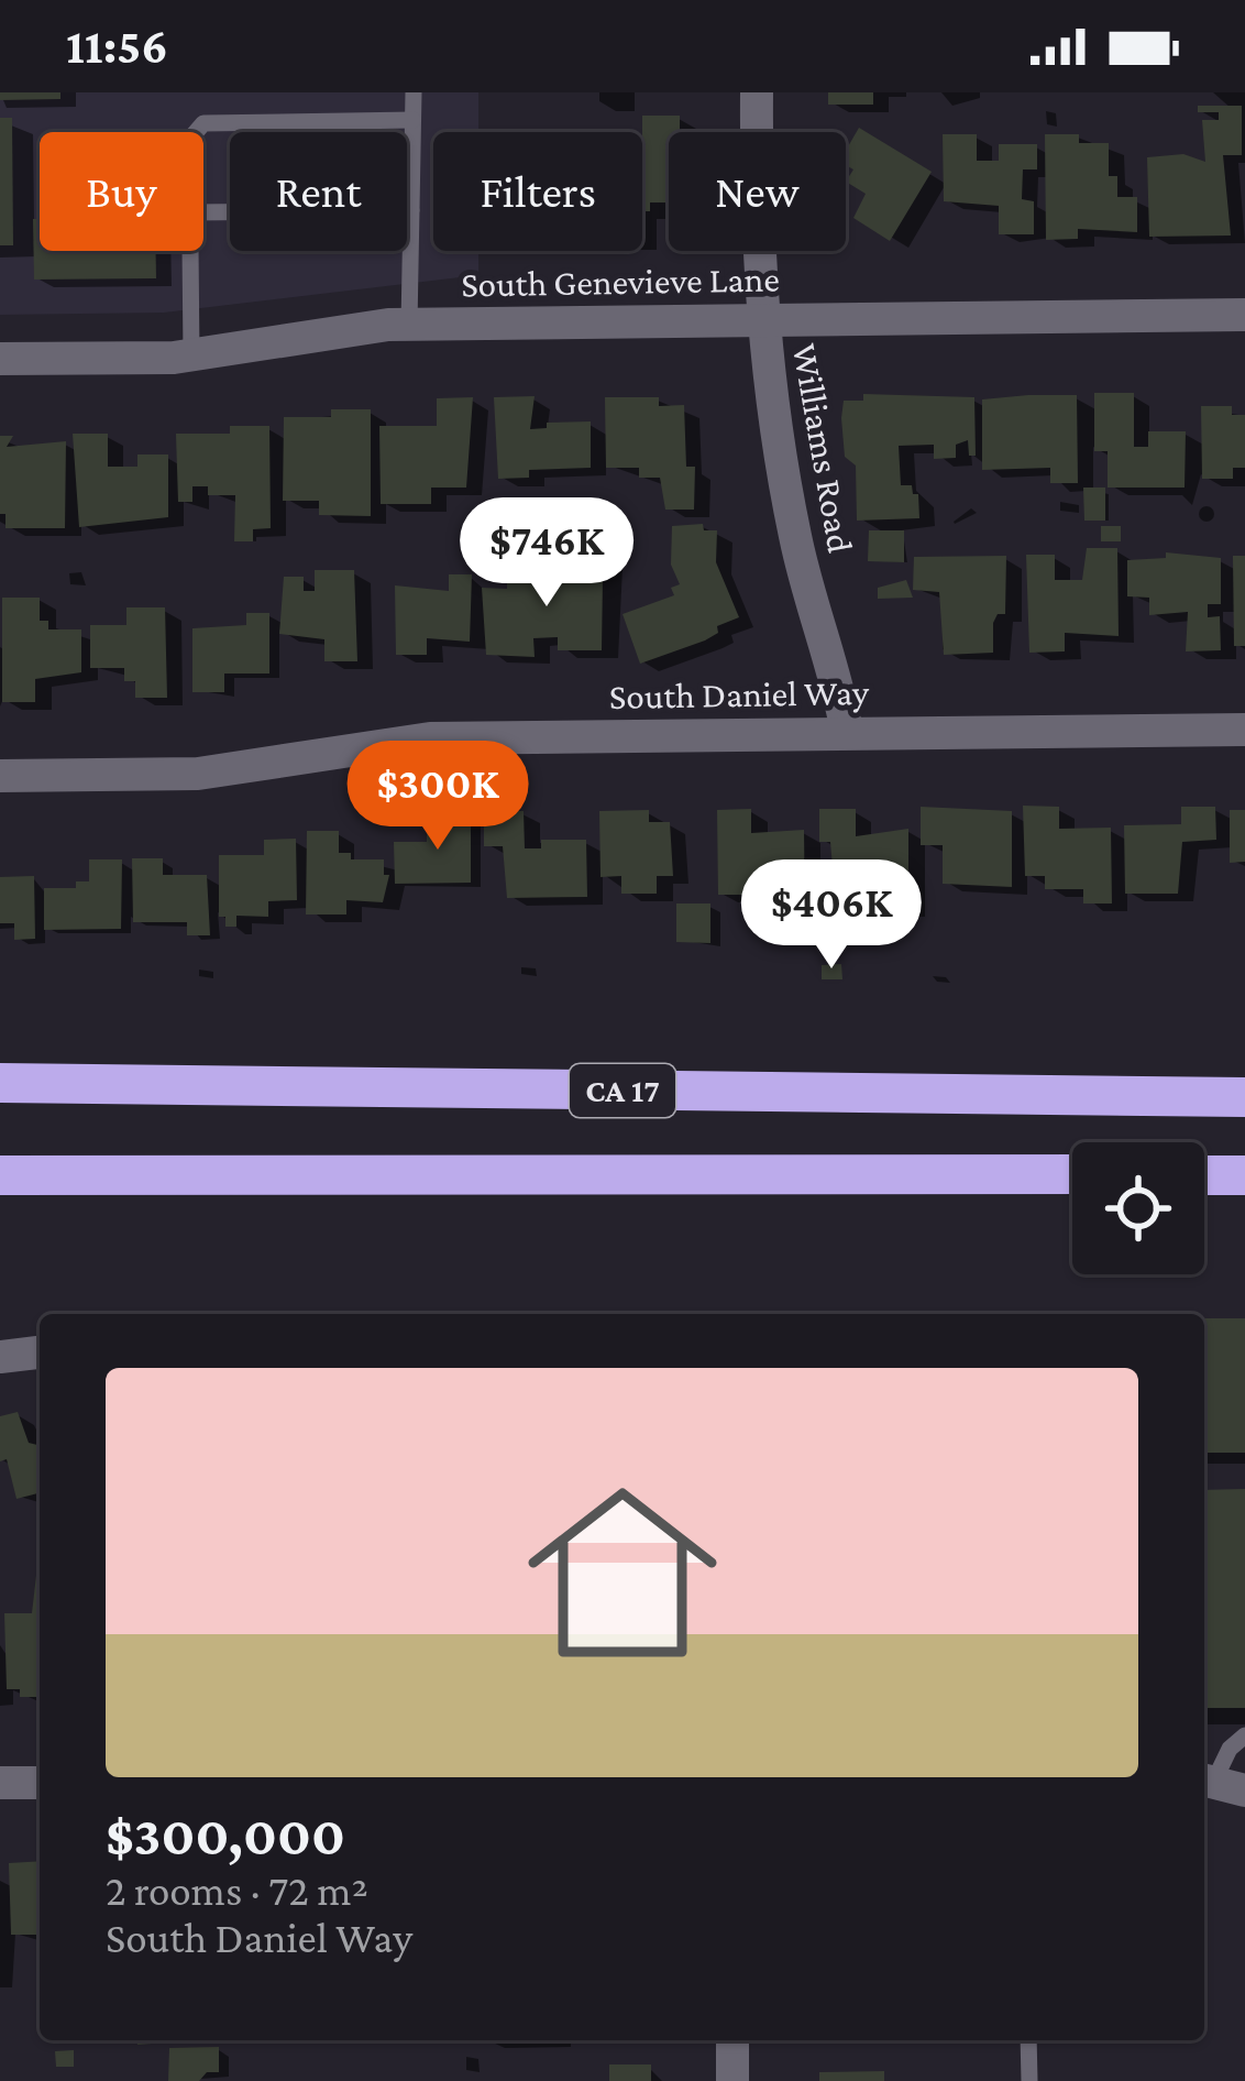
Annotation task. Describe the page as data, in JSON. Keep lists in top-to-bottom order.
{
  "streets": {
    "highway": ["CA 17"],
    "street": ["South Genevieve Lane", "Williams Road", "South Daniel Way"]
  },
  "crossings": [
    ["South Genevieve Lane", "Williams Road"],
    ["Williams Road", "South Daniel Way"]
  ],
  "page": {
    "status": "11:56",
    "chip": [
      "Buy",
      "Rent",
      "Filters",
      "New"
    ],
    "price": ["$746K", "$300K", "$406K"],
    "list": [
      {
        "name": "$300,000",
        "note": "2 rooms · 72 m² · South Daniel Way"
      }
    ]
  }
}
